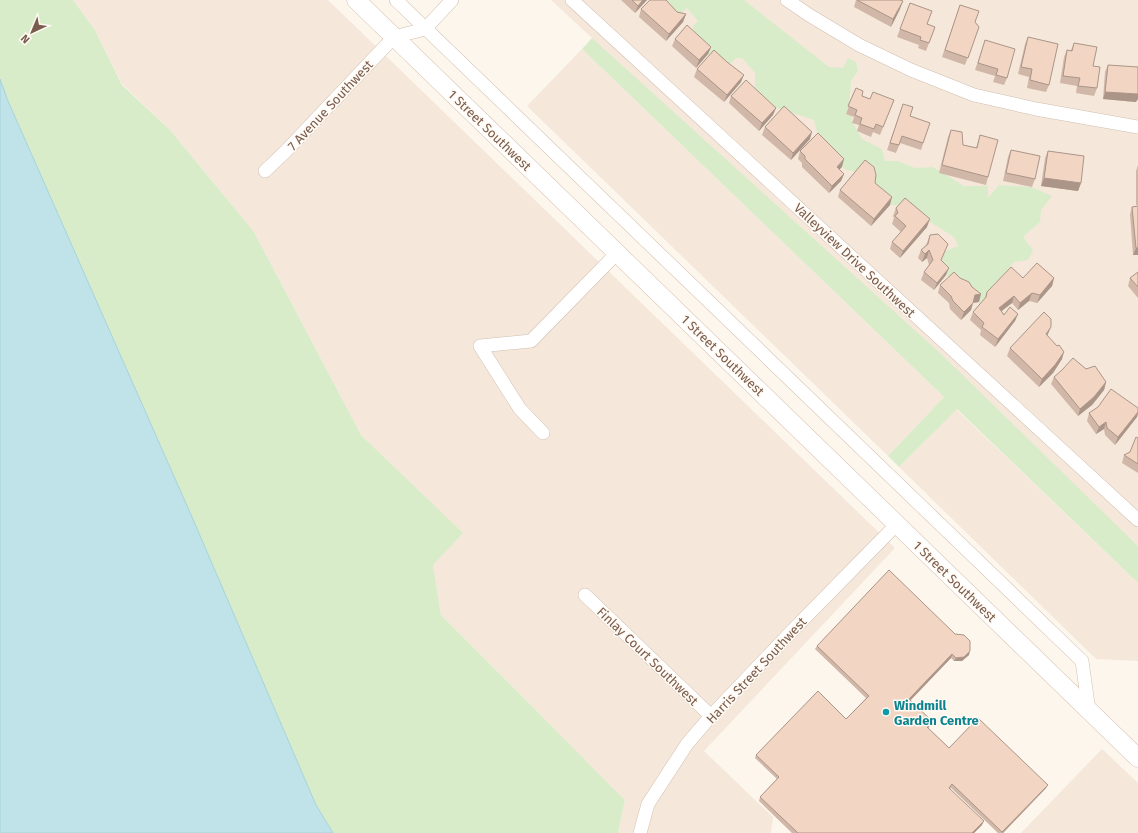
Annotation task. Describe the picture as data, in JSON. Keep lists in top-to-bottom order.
{
  "streets": {
    "street": [
      "7 Avenue Southwest",
      "1 Street Southwest",
      "Valleyview Drive Southwest",
      "Finlay Court Southwest",
      "Harris Street Southwest"
    ]
  },
  "crossings": [
    ["7 Avenue Southwest", "1 Street Southwest"],
    ["1 Street Southwest", "Harris Street Southwest"],
    ["Finlay Court Southwest", "Harris Street Southwest"]
  ],
  "places": ["Windmill Garden Centre"],
  "north": "bottom left"
}
